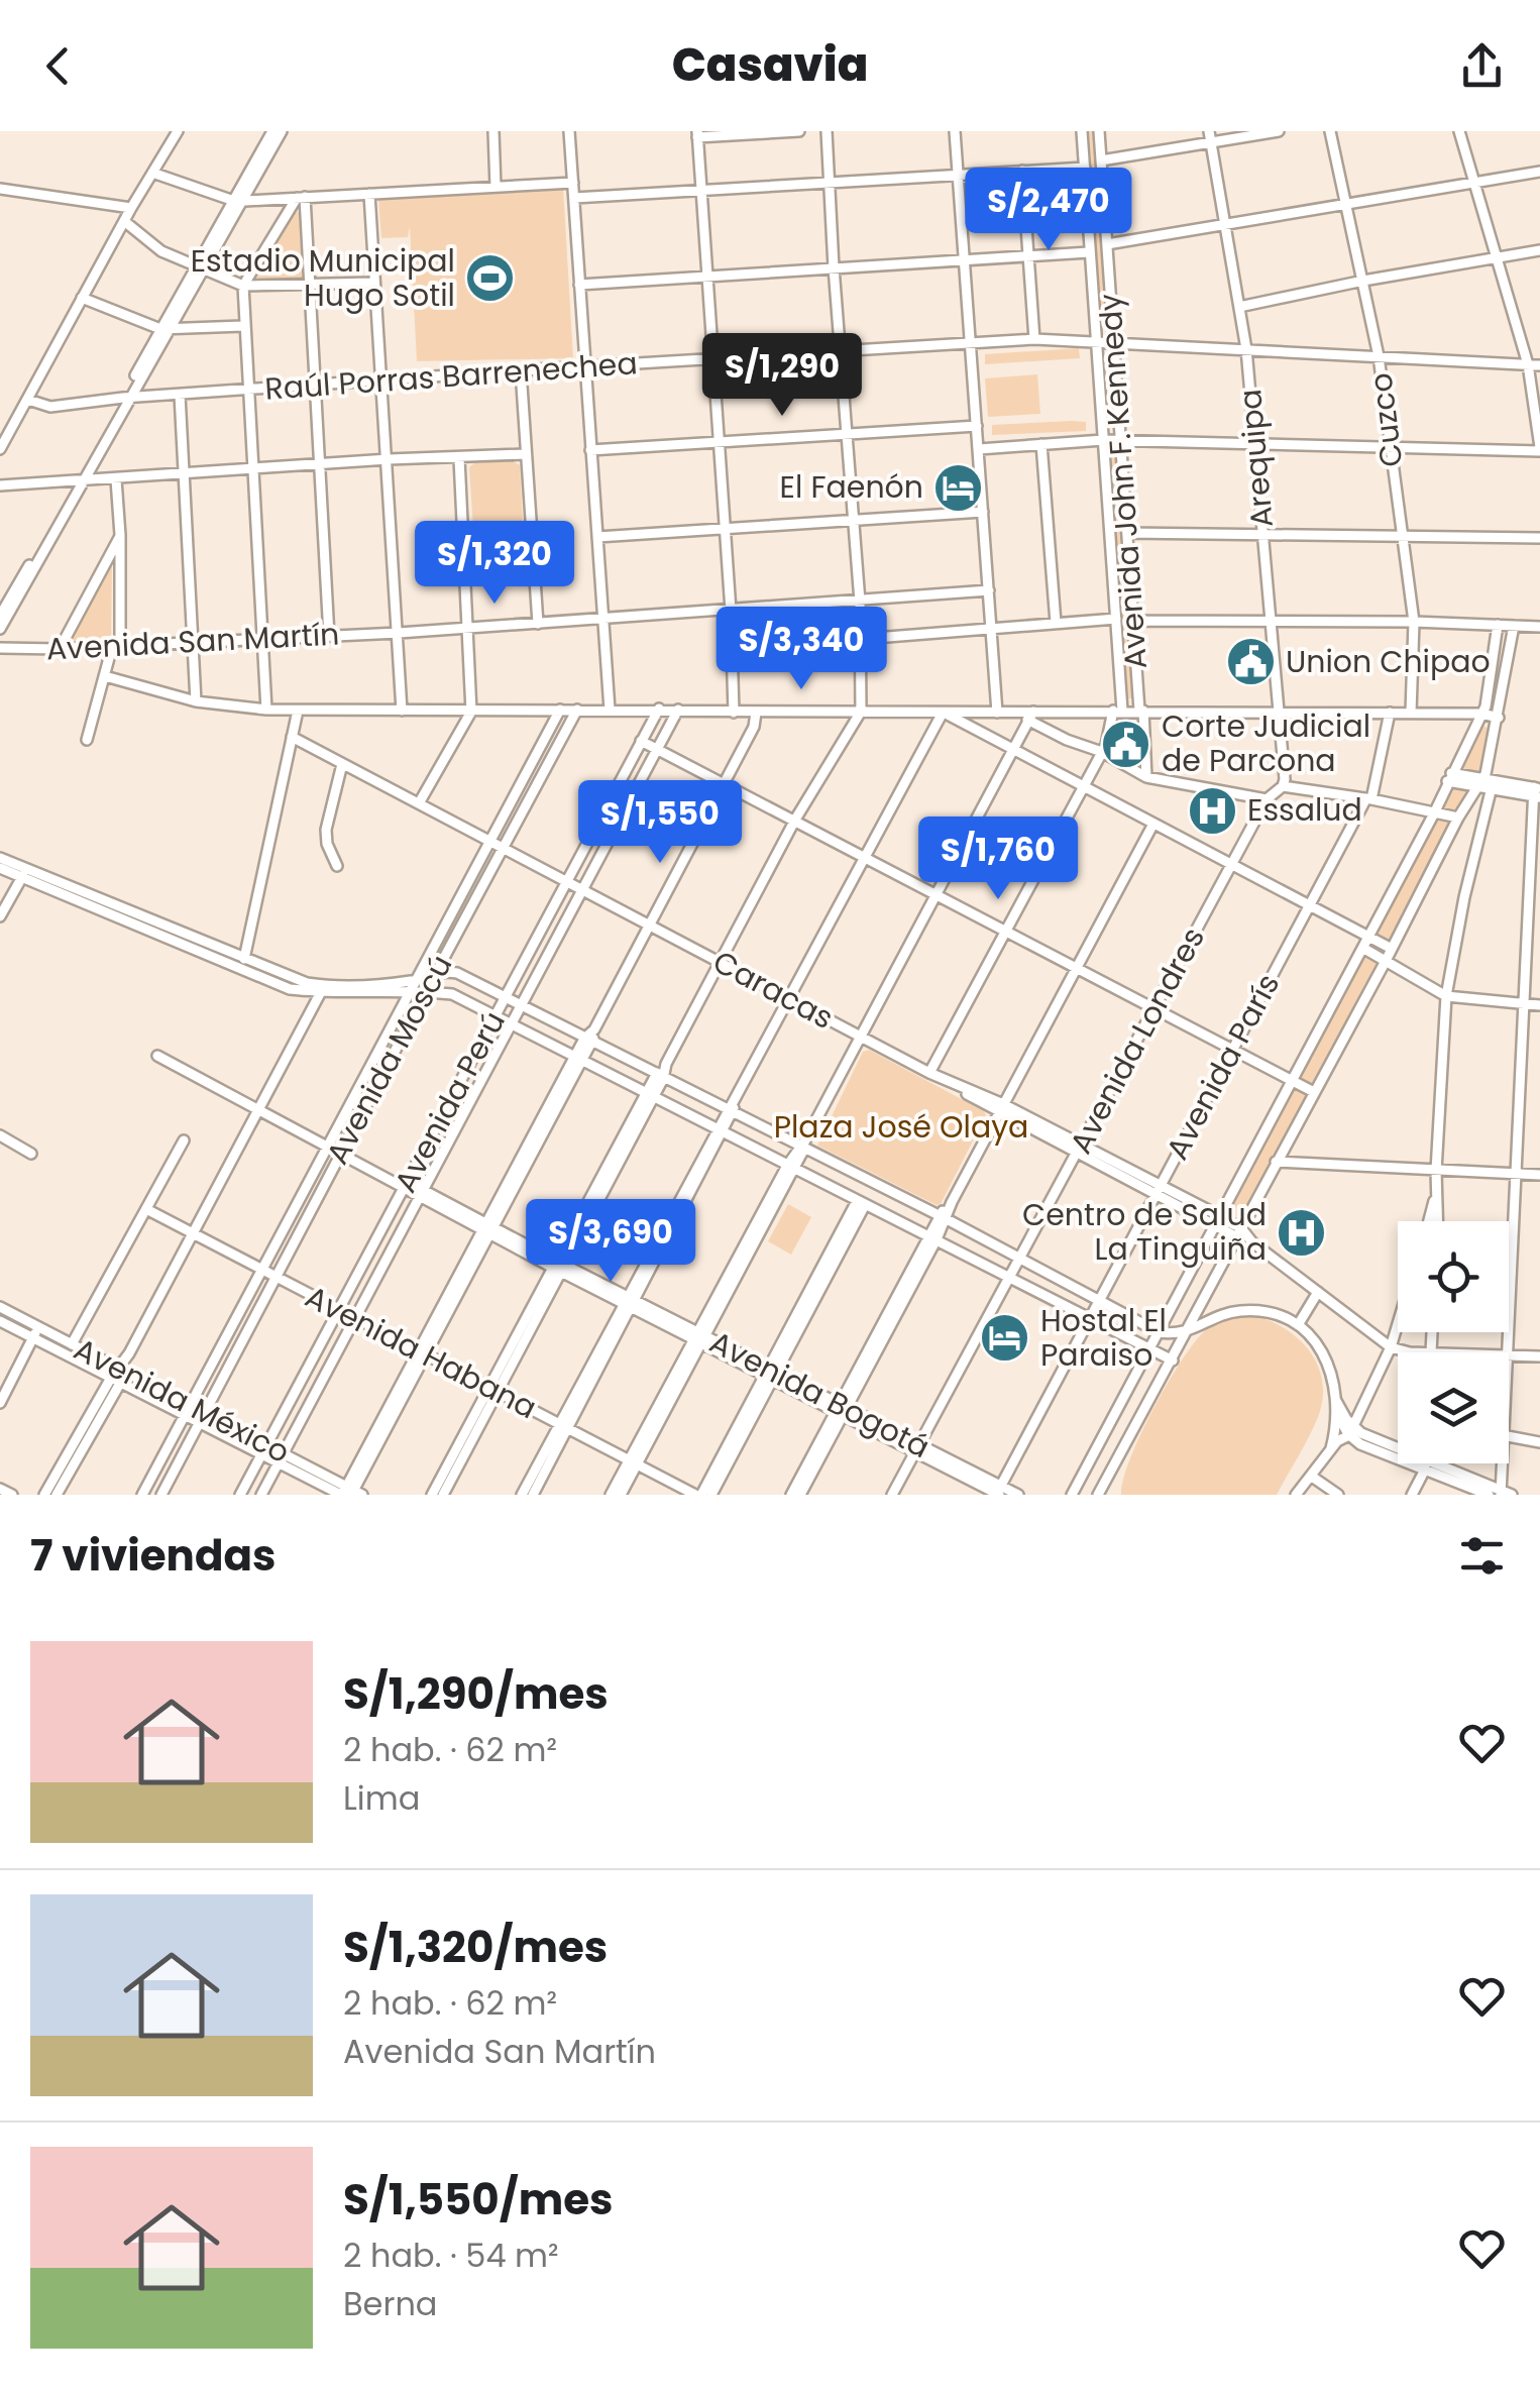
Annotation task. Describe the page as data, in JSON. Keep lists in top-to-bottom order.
{
  "streets": {
    "street": [
      "Raúl Porras Barrenechea",
      "Cuzco",
      "Arequipa",
      "Avenida John F. Kennedy",
      "Avenida San Martín",
      "Caracas",
      "Avenida Londres",
      "Avenida Moscú",
      "Avenida París",
      "Avenida Perú",
      "Avenida Habana",
      "Avenida Bogotá",
      "Avenida México"
    ]
  },
  "crossings": [
    ["Raúl Porras Barrenechea", "Cuzco"],
    ["Raúl Porras Barrenechea", "Arequipa"],
    ["Raúl Porras Barrenechea", "Avenida John F. Kennedy"],
    ["Avenida John F. Kennedy", "Caracas"],
    ["Caracas", "Avenida Londres"],
    ["Caracas", "Avenida Moscú"],
    ["Caracas", "Avenida París"],
    ["Caracas", "Avenida Perú"],
    ["Avenida Londres", "Avenida Bogotá"],
    ["Avenida Moscú", "Avenida Habana"],
    ["Avenida Moscú", "Avenida México"],
    ["Avenida París", "Avenida Bogotá"],
    ["Avenida Perú", "Avenida Habana"],
    ["Avenida Perú", "Avenida Bogotá"],
    ["Avenida Perú", "Avenida México"]
  ],
  "parks": ["Plaza José Olaya"],
  "places": {
    "sports": ["Estadio Municipal Hugo Sotil"],
    "hotel": ["El Faenón", "Hostal El Paraiso"],
    "public building": ["Union Chipao", "Corte Judicial de Parcona"],
    "hospital": ["Essalud", "Centro de Salud La Tinguiña"]
  },
  "page": {
    "header": "Casavia",
    "price": [
      "S/2,470",
      "S/1,290",
      "S/1,320",
      "S/3,340",
      "S/1,550",
      "S/1,760",
      "S/3,690"
    ],
    "heading": "7 viviendas",
    "list": [
      {
        "name": "S/1,290/mes",
        "note": "2 hab. · 62 m² · Lima"
      },
      {
        "name": "S/1,320/mes",
        "note": "2 hab. · 62 m² · Avenida San Martín"
      },
      {
        "name": "S/1,550/mes",
        "note": "2 hab. · 54 m² · Berna"
      }
    ]
  }
}
